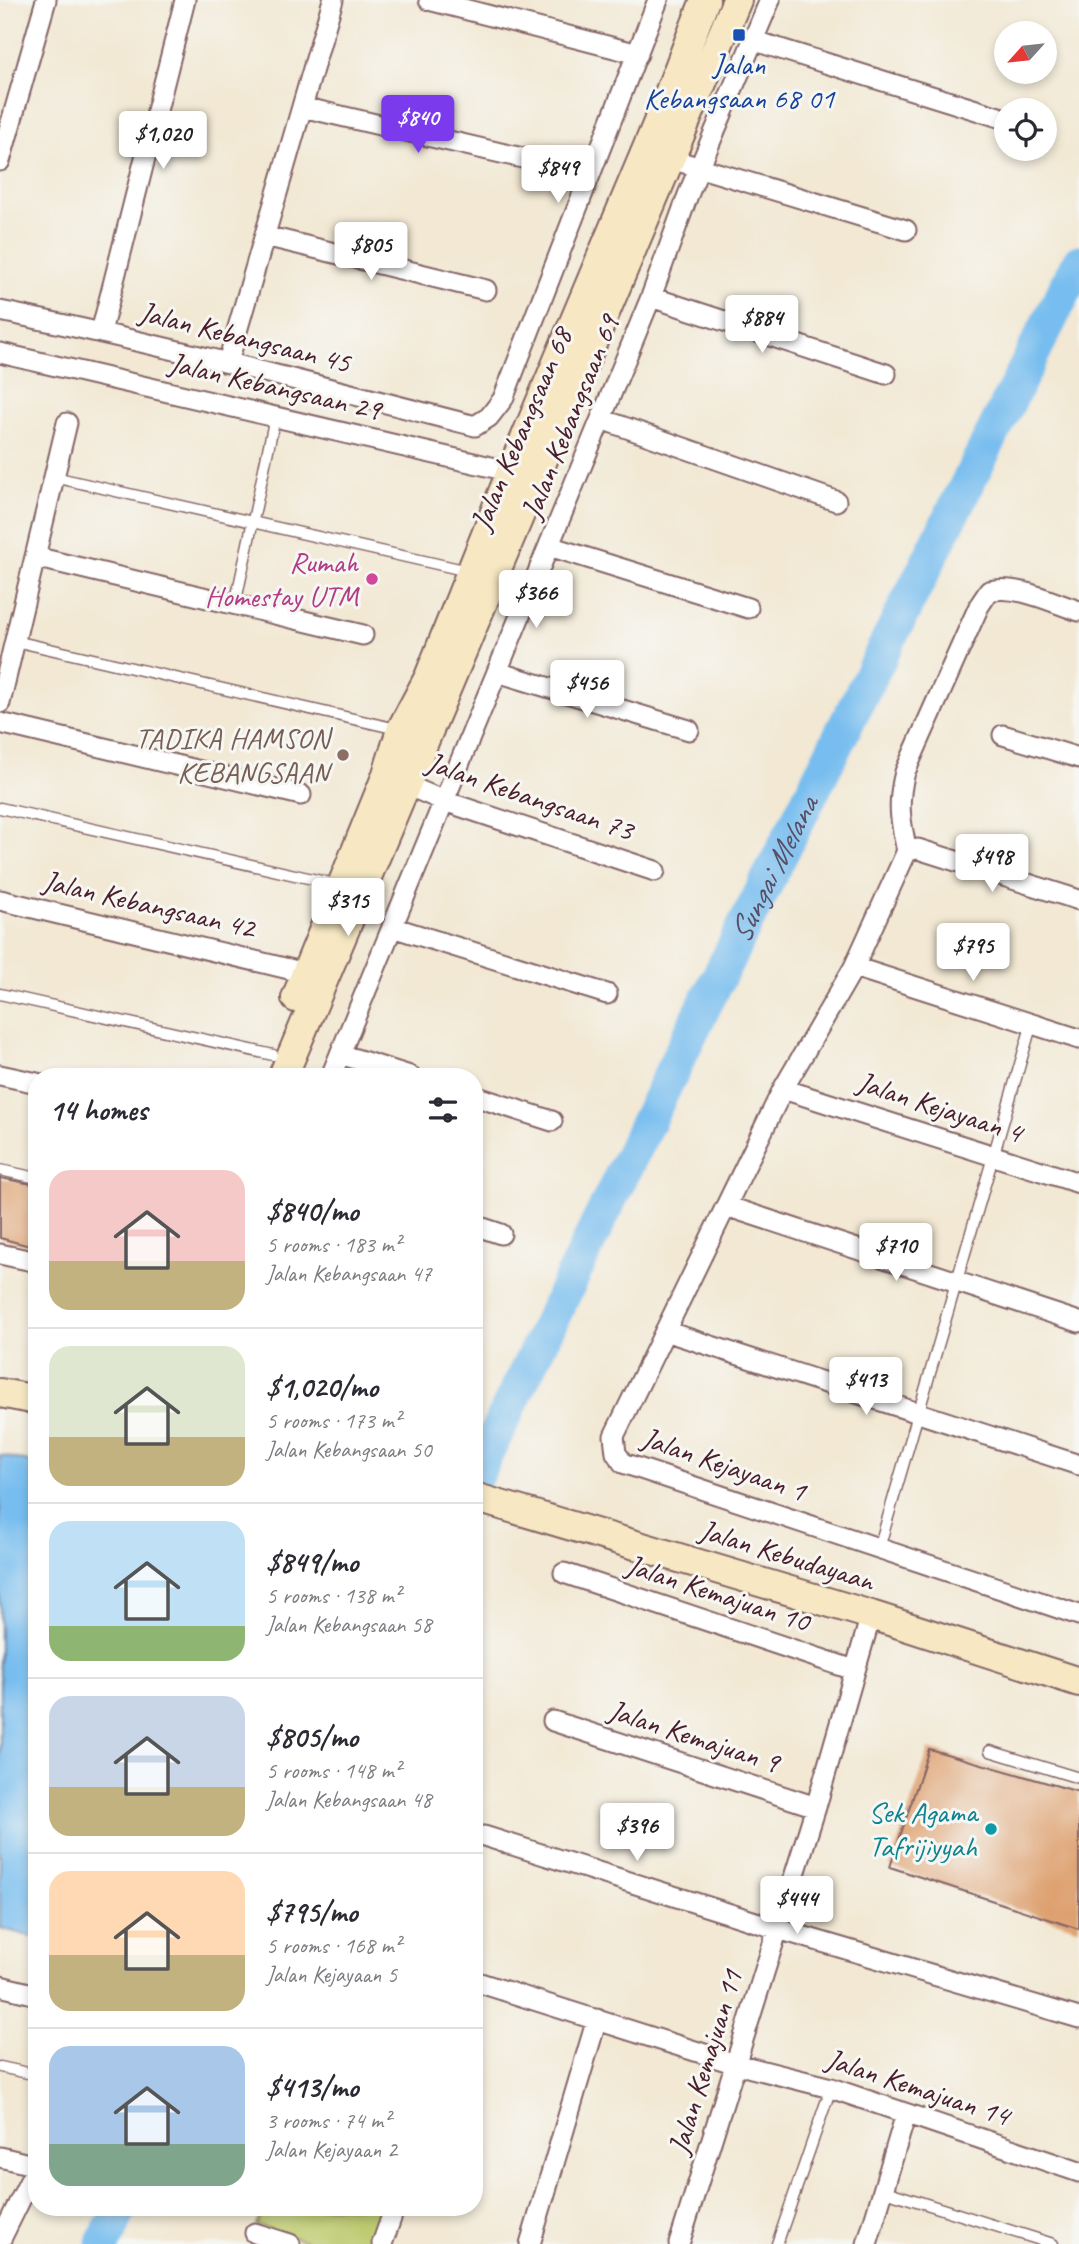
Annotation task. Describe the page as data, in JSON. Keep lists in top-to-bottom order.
{
  "streets": {
    "street": [
      "Jalan Kebangsaan 45",
      "Jalan Kebangsaan 29",
      "Jalan Kebangsaan 69",
      "Jalan Kebangsaan 68",
      "Jalan Kebangsaan 73",
      "Jalan Kebangsaan 42",
      "Jalan Kejayaan 4",
      "Jalan Kejayaan 1",
      "Jalan Kebudayaan",
      "Jalan Kemajuan 10",
      "Jalan Kemajuan 9",
      "Jalan Kemajuan 11",
      "Jalan Kemajuan 14"
    ]
  },
  "crossings": [
    ["Jalan Kebangsaan 29", "Jalan Kebangsaan 68"],
    ["Jalan Kebangsaan 69", "Jalan Kebangsaan 73"],
    ["Jalan Kebangsaan 68", "Jalan Kebangsaan 73"],
    ["Jalan Kebangsaan 68", "Jalan Kebangsaan 42"],
    ["Jalan Kejayaan 4", "Jalan Kejayaan 1"],
    ["Jalan Kebudayaan", "Jalan Kemajuan 11"],
    ["Jalan Kemajuan 10", "Jalan Kemajuan 11"],
    ["Jalan Kemajuan 9", "Jalan Kemajuan 11"],
    ["Jalan Kemajuan 11", "Jalan Kemajuan 14"]
  ],
  "water": ["Sungai Melana"],
  "places": {
    "transit": ["Jalan Kebangsaan 68 01"],
    "other": ["Rumah Homestay UTM", "TADIKA HAMSON KEBANGSAAN", "Sek Agama Tafrijiyyah"]
  },
  "north": "bottom left",
  "page": {
    "price": [
      "$840",
      "$1,020",
      "$849",
      "$805",
      "$884",
      "$366",
      "$456",
      "$498",
      "$315",
      "$795",
      "$710",
      "$413",
      "$396",
      "$444"
    ],
    "heading": "14 homes",
    "list": [
      {
        "name": "$840/mo",
        "note": "5 rooms · 183 m² · Jalan Kebangsaan 47"
      },
      {
        "name": "$1,020/mo",
        "note": "5 rooms · 173 m² · Jalan Kebangsaan 50"
      },
      {
        "name": "$849/mo",
        "note": "5 rooms · 138 m² · Jalan Kebangsaan 58"
      },
      {
        "name": "$805/mo",
        "note": "5 rooms · 148 m² · Jalan Kebangsaan 48"
      },
      {
        "name": "$795/mo",
        "note": "5 rooms · 168 m² · Jalan Kejayaan 5"
      },
      {
        "name": "$413/mo",
        "note": "3 rooms · 74 m² · Jalan Kejayaan 2"
      }
    ]
  }
}
